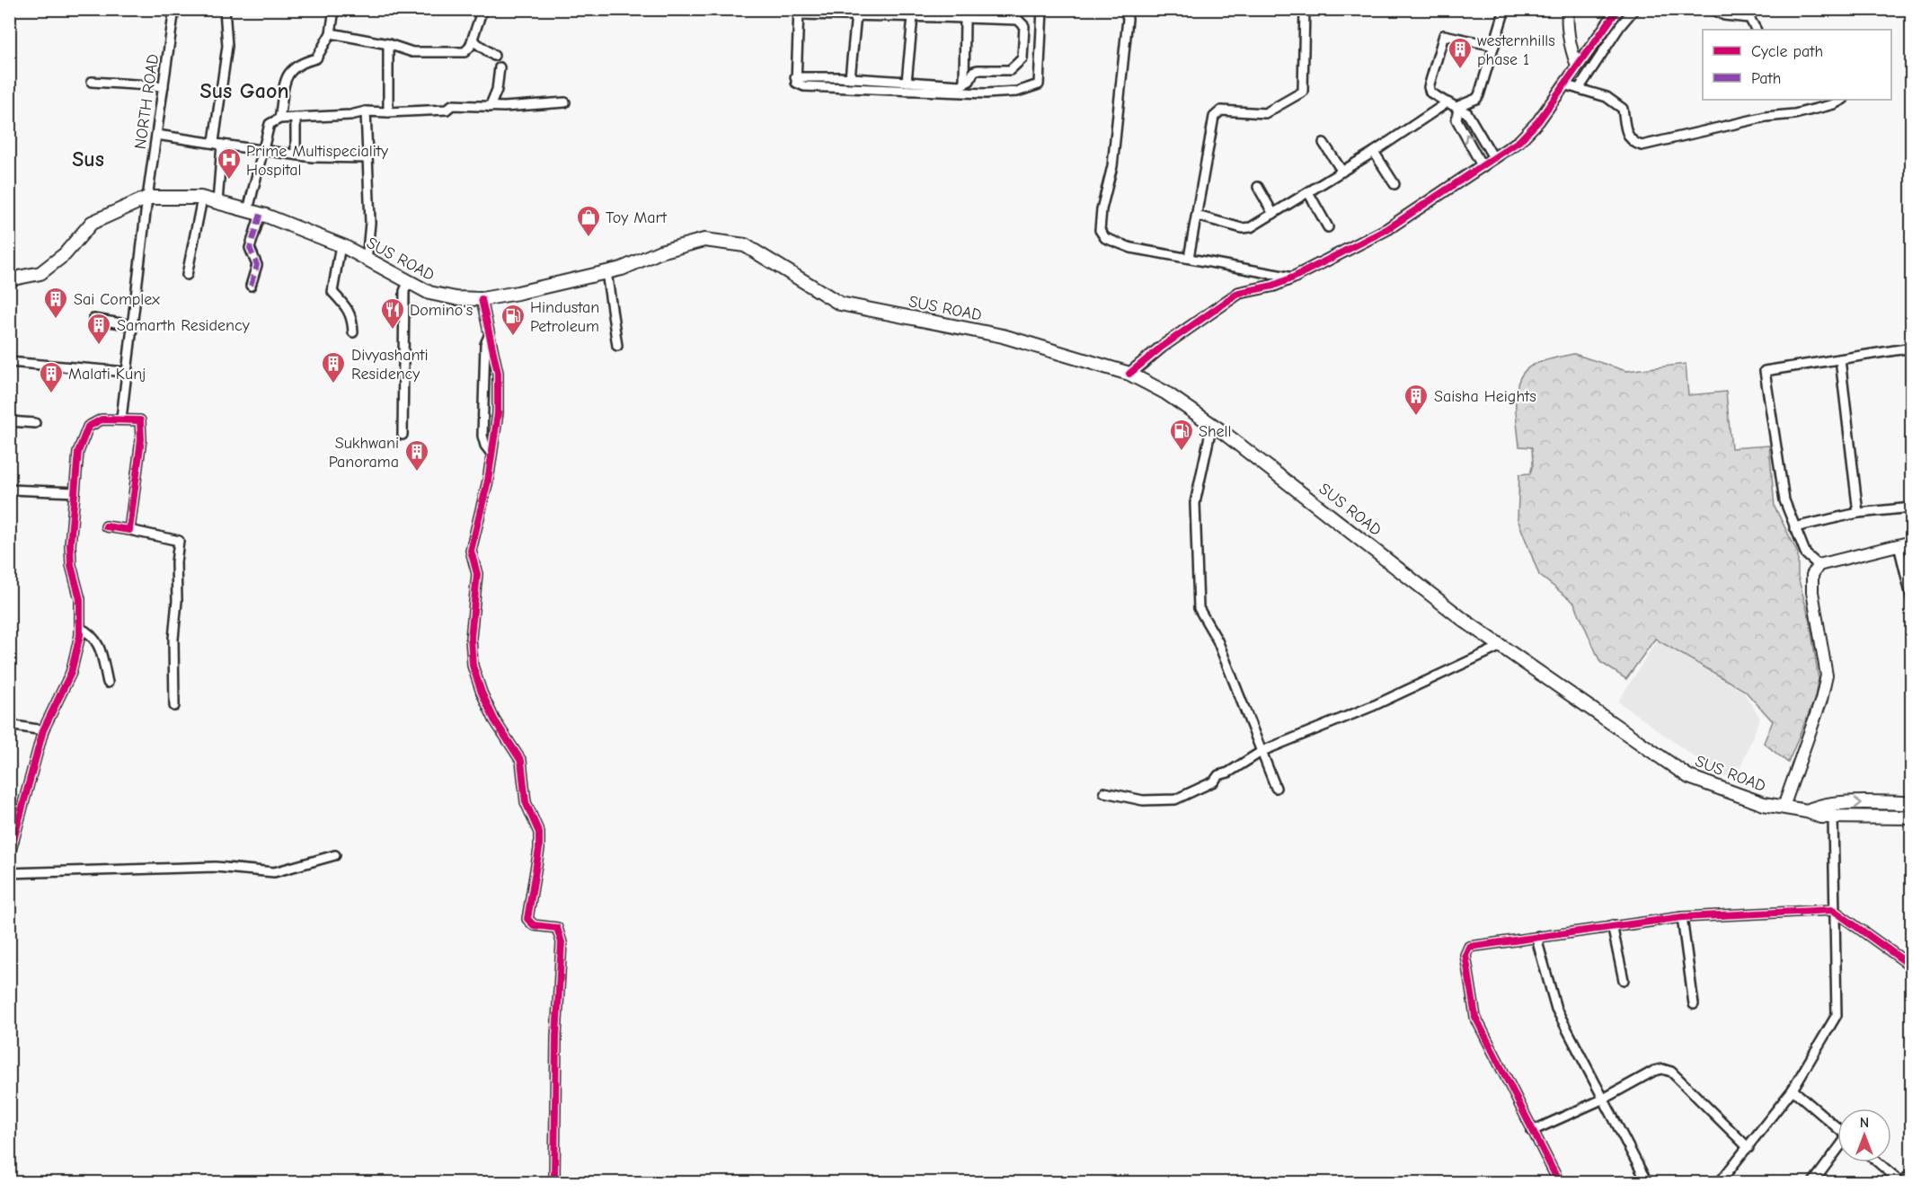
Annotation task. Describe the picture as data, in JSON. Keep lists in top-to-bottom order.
{
  "streets": {
    "main road": ["SUS ROAD"],
    "street": ["NORTH ROAD"]
  },
  "crossings": [
    ["NORTH ROAD", "SUS ROAD"]
  ],
  "districts": ["Sus Gaon", "Sus"],
  "places": {
    "building": [
      "westernhills phase 1",
      "Sai Complex",
      "Samarth Residency",
      "Divyashanti Residency",
      "Malati Kunj",
      "Saisha Heights",
      "Sukhwani Panorama"
    ],
    "hospital": ["Prime Multispeciality Hospital"],
    "shop": ["Toy Mart"],
    "restaurant": ["Domino's"],
    "fuel station": ["Hindustan Petroleum", "Shell"]
  },
  "legend": ["Cycle path", "Path"],
  "north": "top"
}
